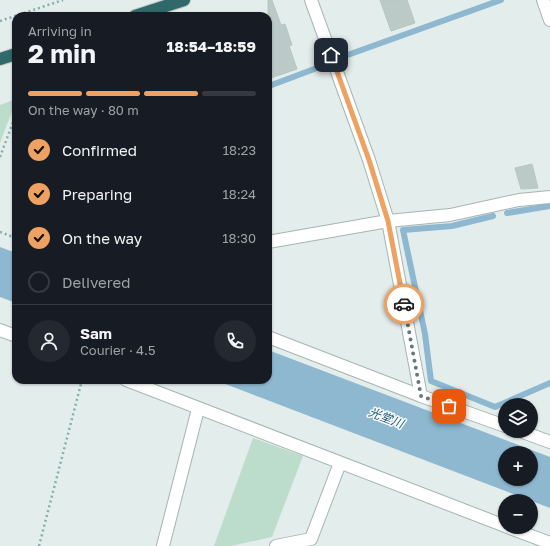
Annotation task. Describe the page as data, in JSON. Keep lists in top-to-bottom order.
{
  "water": ["光堂川"],
  "page": {
    "heading": ["2 min", "Arriving in", "18:54–18:59"],
    "panel": ["Sam", "Courier · 4.5"],
    "bar": "On the way · 80 m",
    "list": [
      ["Confirmed", "18:23"],
      ["Preparing", "18:24"],
      ["On the way", "18:30"],
      "Delivered"
    ],
    "map_buttons": ["+", "−"]
  }
}
